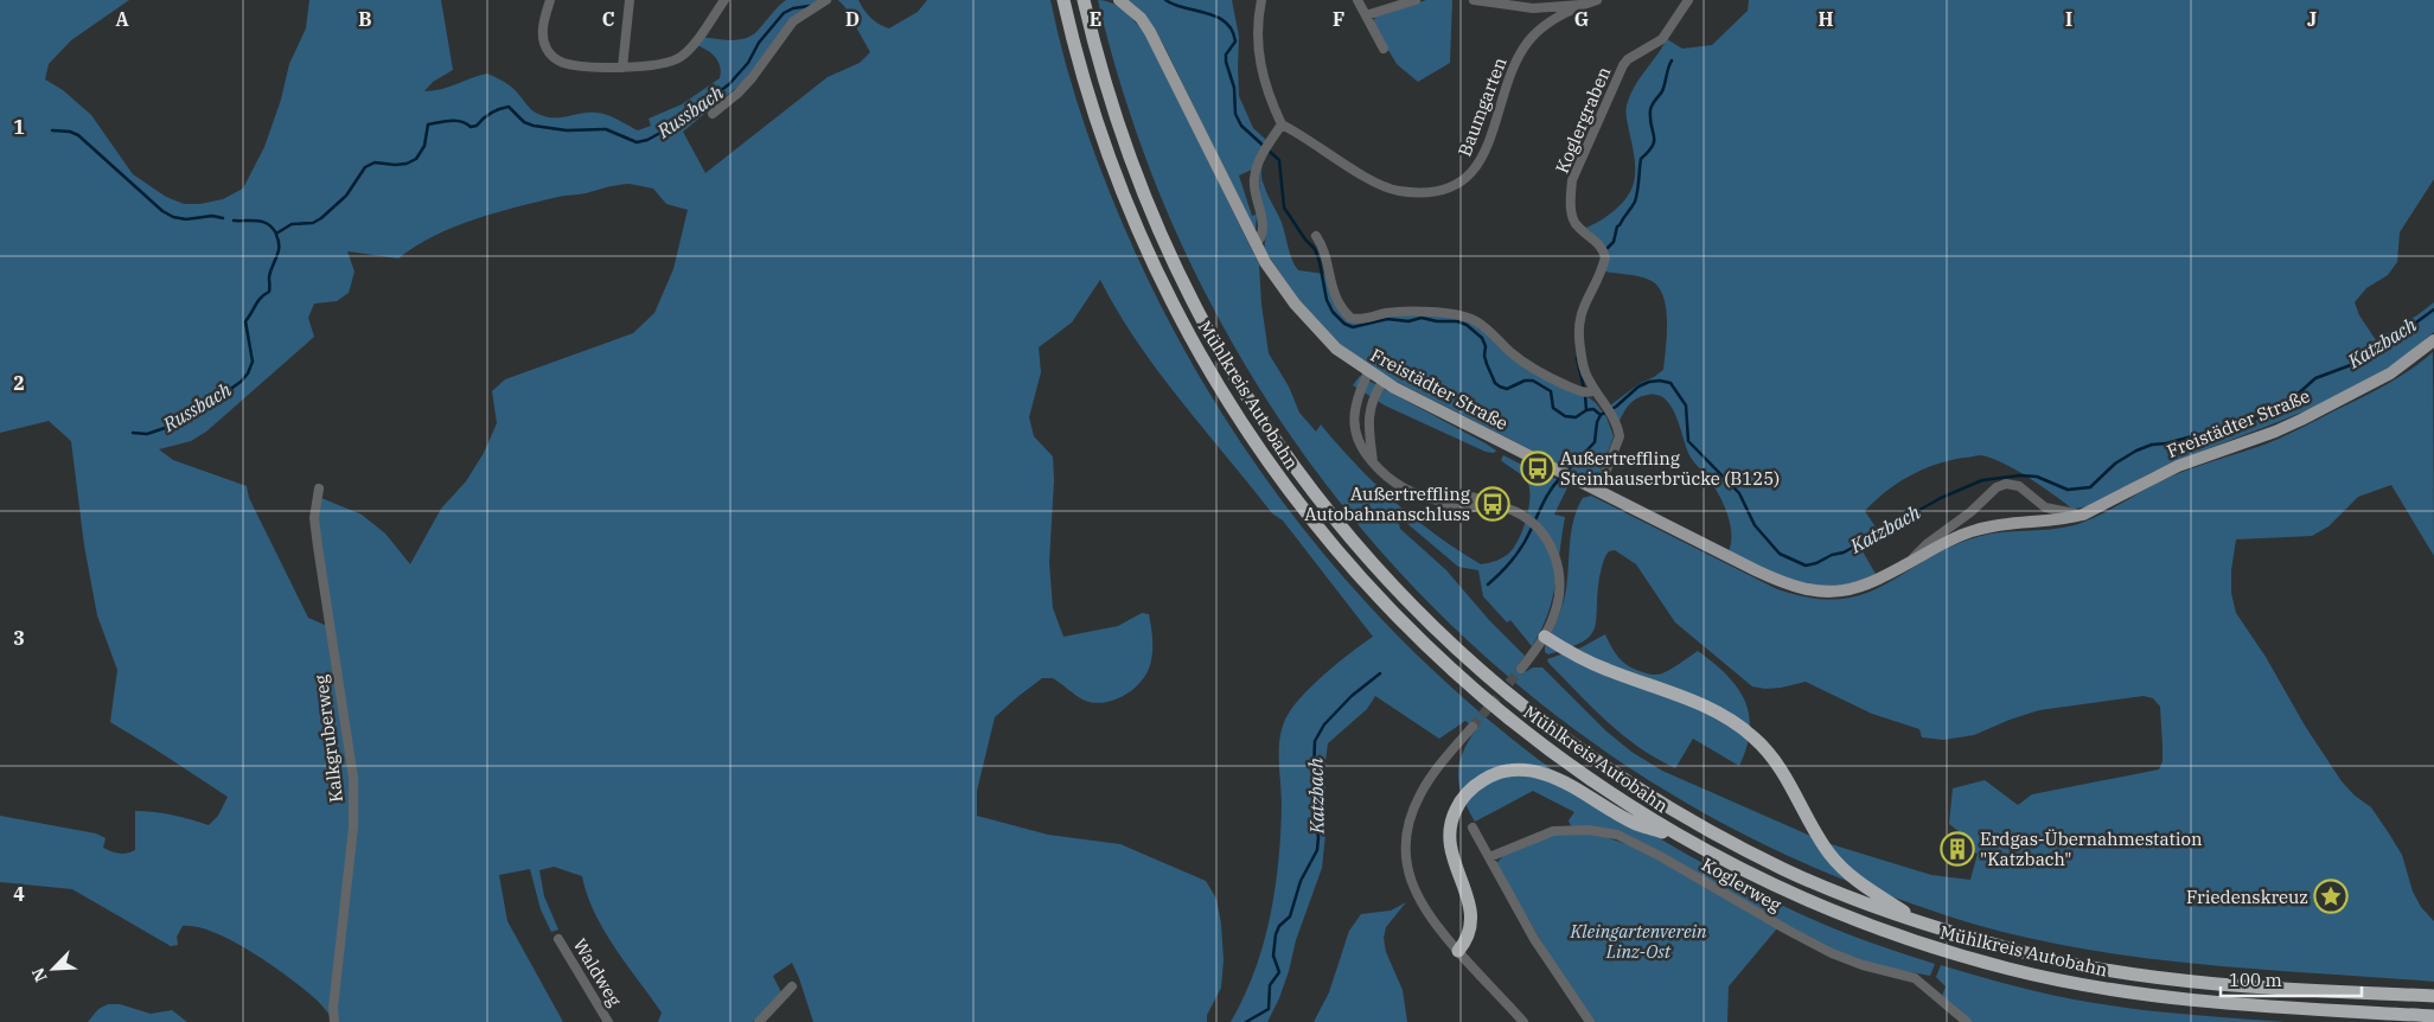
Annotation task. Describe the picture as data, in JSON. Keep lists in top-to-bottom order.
{
  "streets": {
    "highway": ["Mühlkreis Autobahn"],
    "main road": ["Freistädter Straße"],
    "street": [
      "Baumgarten",
      "Koglergraben",
      "Kalkgruberweg",
      "Koglerweg",
      "Waldweg"
    ]
  },
  "water": ["Russbach", "Katzbach"],
  "parks": ["Kleingartenverein Linz-Ost"],
  "places": {
    "bus stop": ["Außertreffling Steinhauserbrücke (B125)", "Außertreffling Autobahnanschluss"],
    "building": ["Erdgas-Übernahmestation \"Katzbach\""],
    "place": ["Friedenskreuz"]
  },
  "scale_bar": "100 m",
  "north": "bottom left",
  "grid": {
    "columns": [
      "A",
      "B",
      "C",
      "D",
      "E",
      "F",
      "G",
      "H",
      "I",
      "J"
    ],
    "rows": [
      "1",
      "2",
      "3",
      "4"
    ]
  }
}
